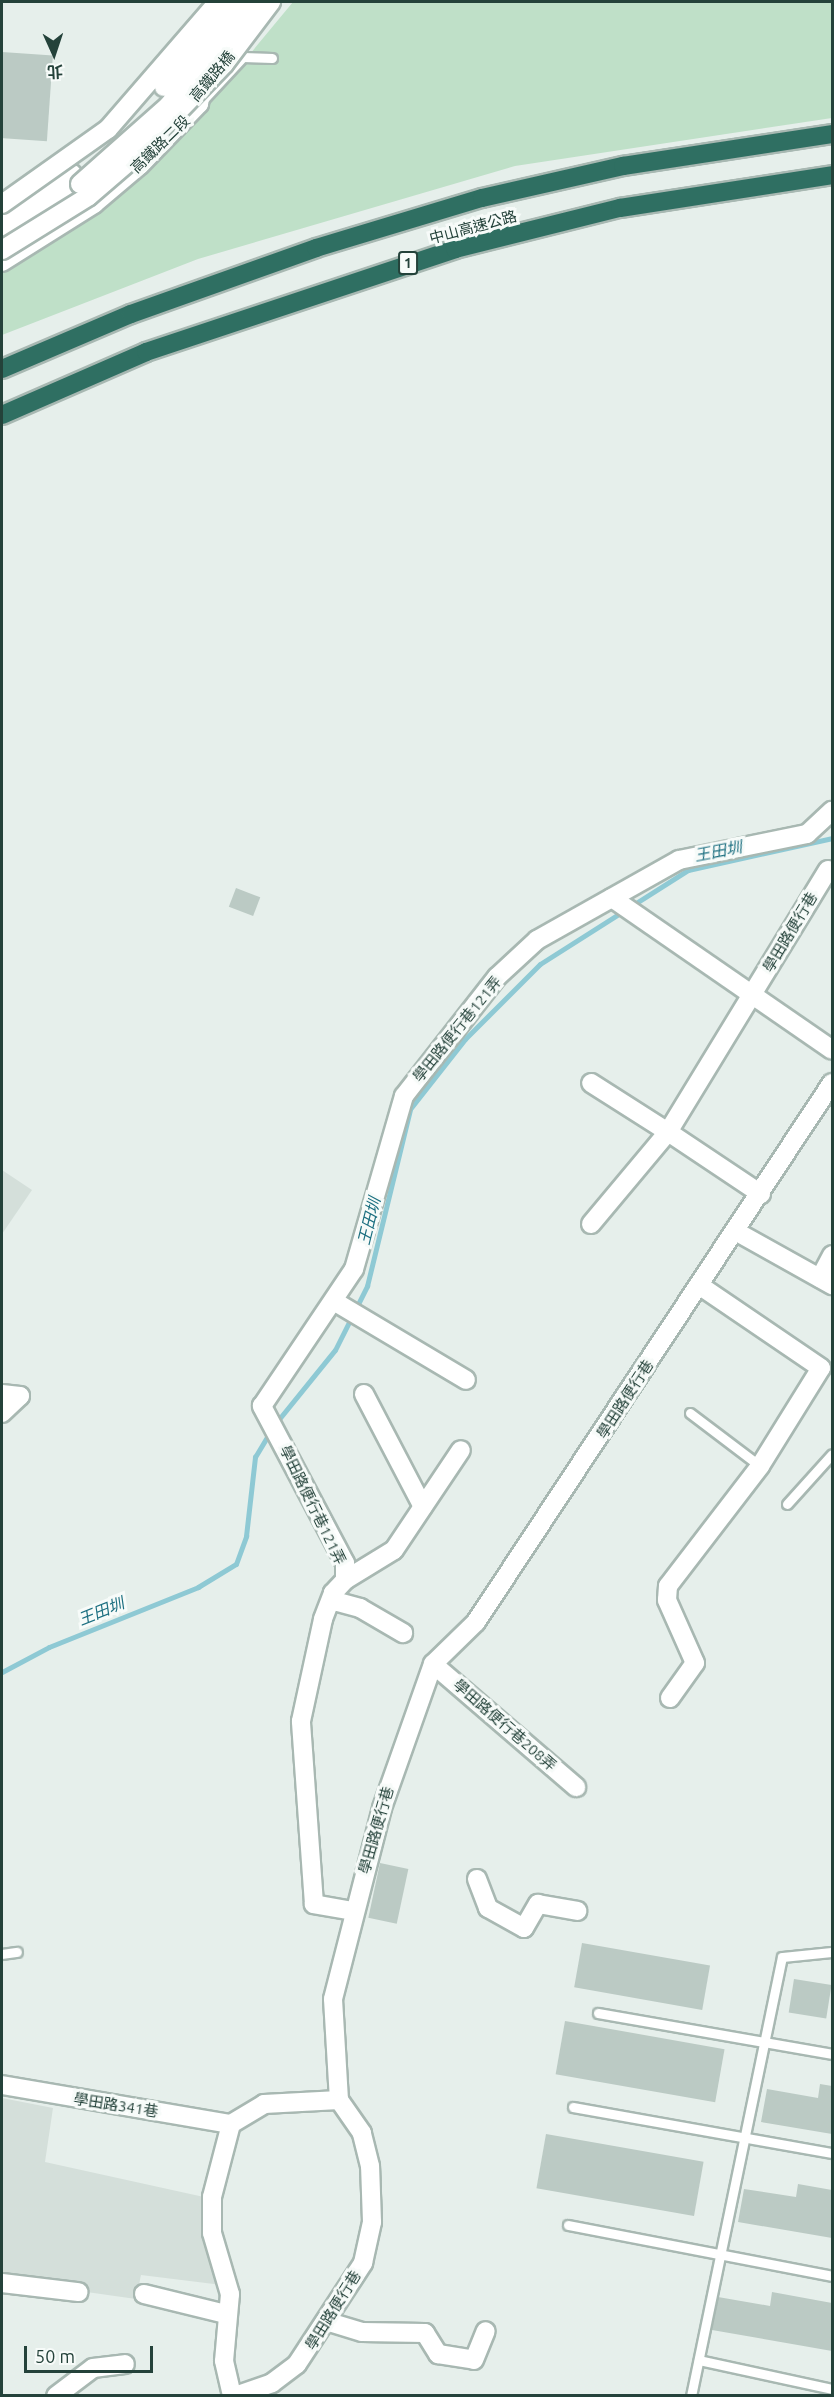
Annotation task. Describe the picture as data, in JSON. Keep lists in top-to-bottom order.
{
  "streets": {
    "highway": ["中山高速公路", "1"],
    "street": [
      "高鐵路橋",
      "高鐵路二段",
      "學田路便行巷",
      "學田路便行巷121弄",
      "學田路便行巷208弄",
      "學田路341巷"
    ]
  },
  "crossings": [
    ["學田路便行巷", "學田路便行巷121弄"],
    ["學田路便行巷", "學田路便行巷208弄"]
  ],
  "water": ["王田圳"],
  "scale_bar": "50 m",
  "north": "bottom"
}
